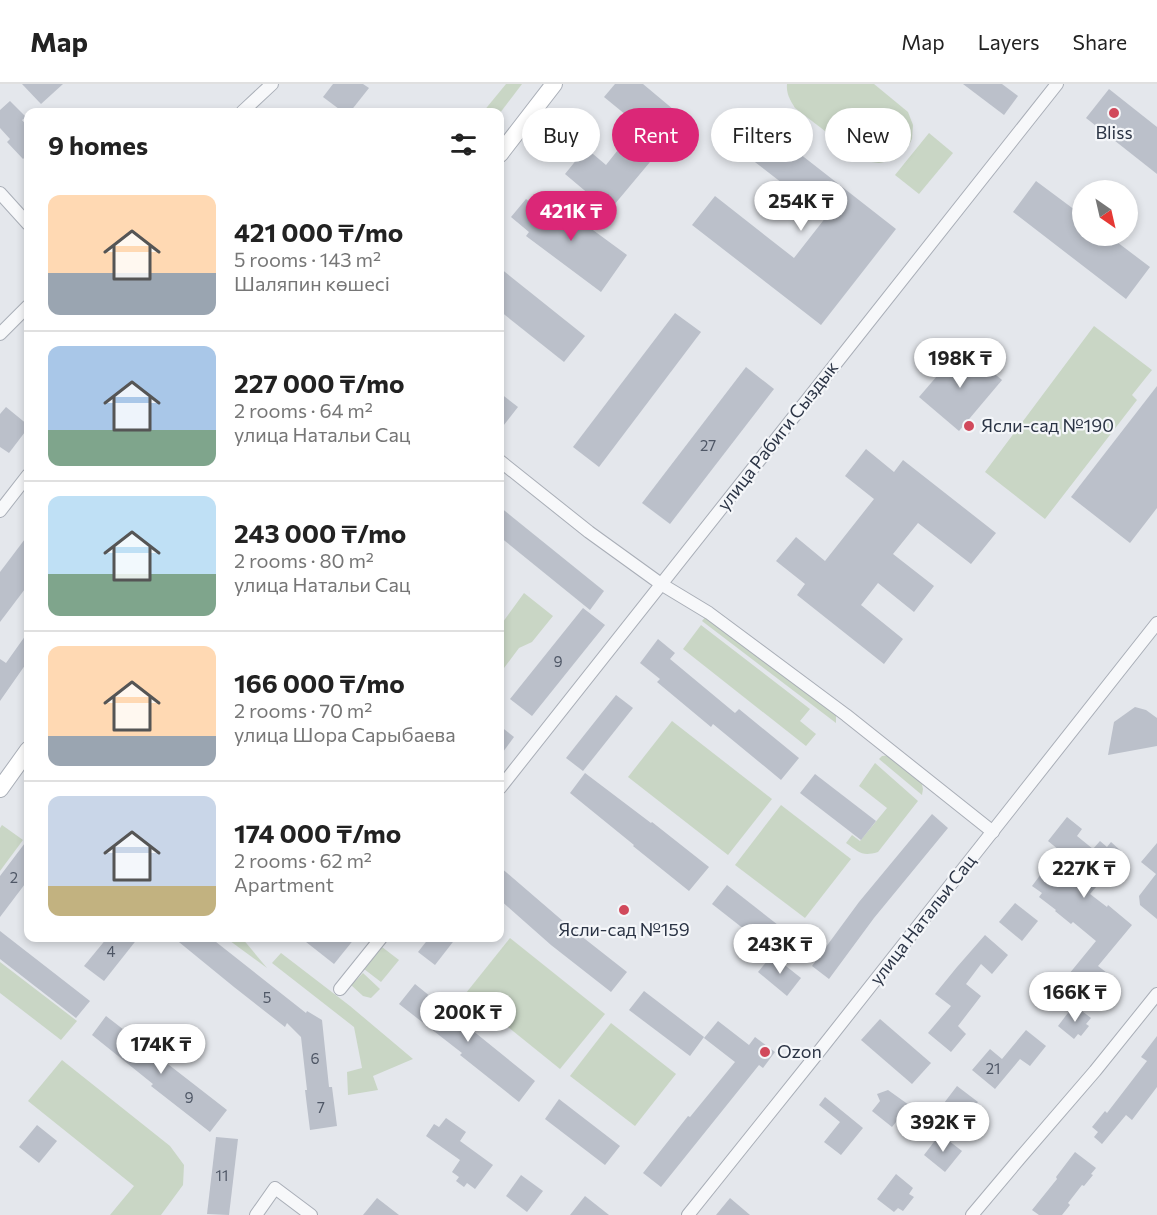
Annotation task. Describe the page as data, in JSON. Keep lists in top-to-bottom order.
{
  "streets": {
    "street": ["улица Рабиги Сыздык", "улица Натальи Сац"]
  },
  "places": [
    "Bliss",
    "Ясли-сад №190",
    "Ясли-сад №159",
    "Ozon"
  ],
  "house_numbers": [
    "27",
    "9",
    "2",
    "4",
    "5",
    "6",
    "21",
    "9",
    "7",
    "11"
  ],
  "north": "bottom right",
  "page": {
    "header": "Map",
    "nav": ["Map", "Layers", "Share"],
    "chip": [
      "Buy",
      "Rent",
      "Filters",
      "New"
    ],
    "heading": "9 homes",
    "list": [
      {
        "name": "421 000 ₸/mo",
        "note": "5 rooms · 143 m² · Шаляпин көшесі"
      },
      {
        "name": "227 000 ₸/mo",
        "note": "2 rooms · 64 m² · улица Натальи Сац"
      },
      {
        "name": "243 000 ₸/mo",
        "note": "2 rooms · 80 m² · улица Натальи Сац"
      },
      {
        "name": "166 000 ₸/mo",
        "note": "2 rooms · 70 m² · улица Шора Сарыбаева"
      },
      {
        "name": "174 000 ₸/mo",
        "note": "2 rooms · 62 m² · Apartment"
      }
    ],
    "price": [
      "254K ₸",
      "421K ₸",
      "198K ₸",
      "227K ₸",
      "243K ₸",
      "166K ₸",
      "200K ₸",
      "174K ₸",
      "392K ₸"
    ]
  }
}
